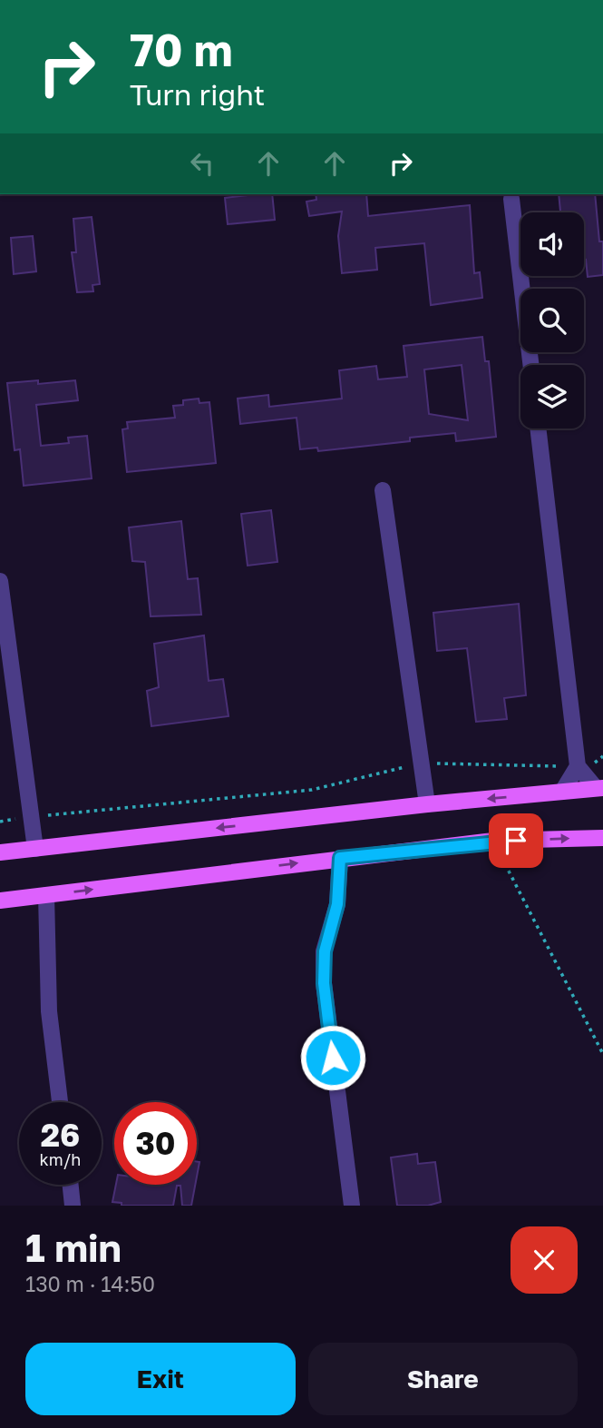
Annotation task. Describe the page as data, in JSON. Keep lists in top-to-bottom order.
{
  "page": {
    "turn": ["70 m", "Turn right"],
    "speed": "26 km/h",
    "limit": "30",
    "heading": ["1 min", "130 m · 14:50"],
    "buttons": ["Exit", "Share"]
  }
}
